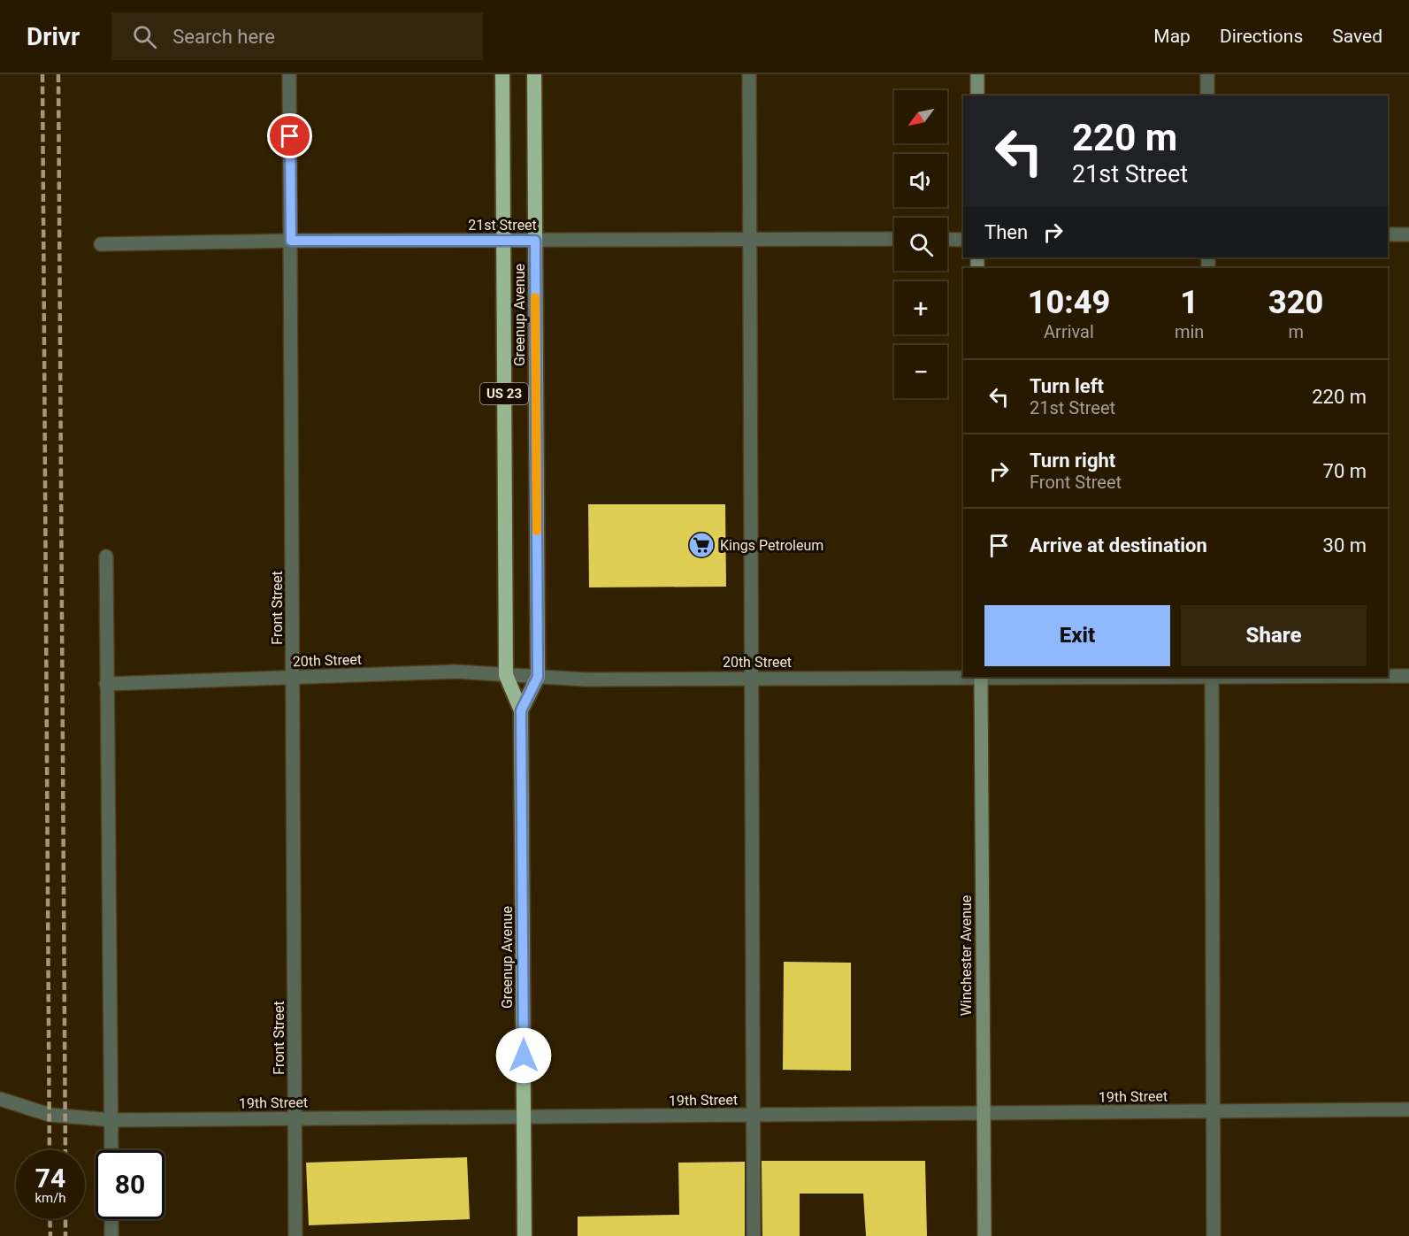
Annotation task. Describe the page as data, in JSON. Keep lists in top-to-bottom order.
{
  "streets": {
    "highway": ["Greenup Avenue", "US 23"],
    "main road": ["Winchester Avenue"],
    "street": [
      "21st Street",
      "Front Street",
      "20th Street",
      "19th Street"
    ]
  },
  "crossings": [
    ["21st Street", "Greenup Avenue"],
    ["21st Street", "Front Street"],
    ["Greenup Avenue", "20th Street"],
    ["Greenup Avenue", "19th Street"],
    ["Front Street", "20th Street"],
    ["Front Street", "19th Street"],
    ["Winchester Avenue", "19th Street"]
  ],
  "places": {
    "supermarket": ["Kings Petroleum"]
  },
  "north": "bottom left",
  "page": {
    "header": "Drivr",
    "search": "Search here",
    "nav": ["Map", "Directions", "Saved"],
    "map_buttons": ["+", "−"],
    "turn": ["220 m", "21st Street"],
    "then": "Then",
    "eta": [
      "10:49",
      "Arrival",
      "1",
      "min",
      "320",
      "m"
    ],
    "list": [
      {
        "name": "Turn left",
        "note": "21st Street",
        "value": "220 m"
      },
      {
        "name": "Turn right",
        "note": "Front Street",
        "value": "70 m"
      },
      {
        "name": "Arrive at destination",
        "value": "30 m"
      }
    ],
    "buttons": ["Exit", "Share"],
    "speed": "74 km/h",
    "limit": "80"
  }
}
